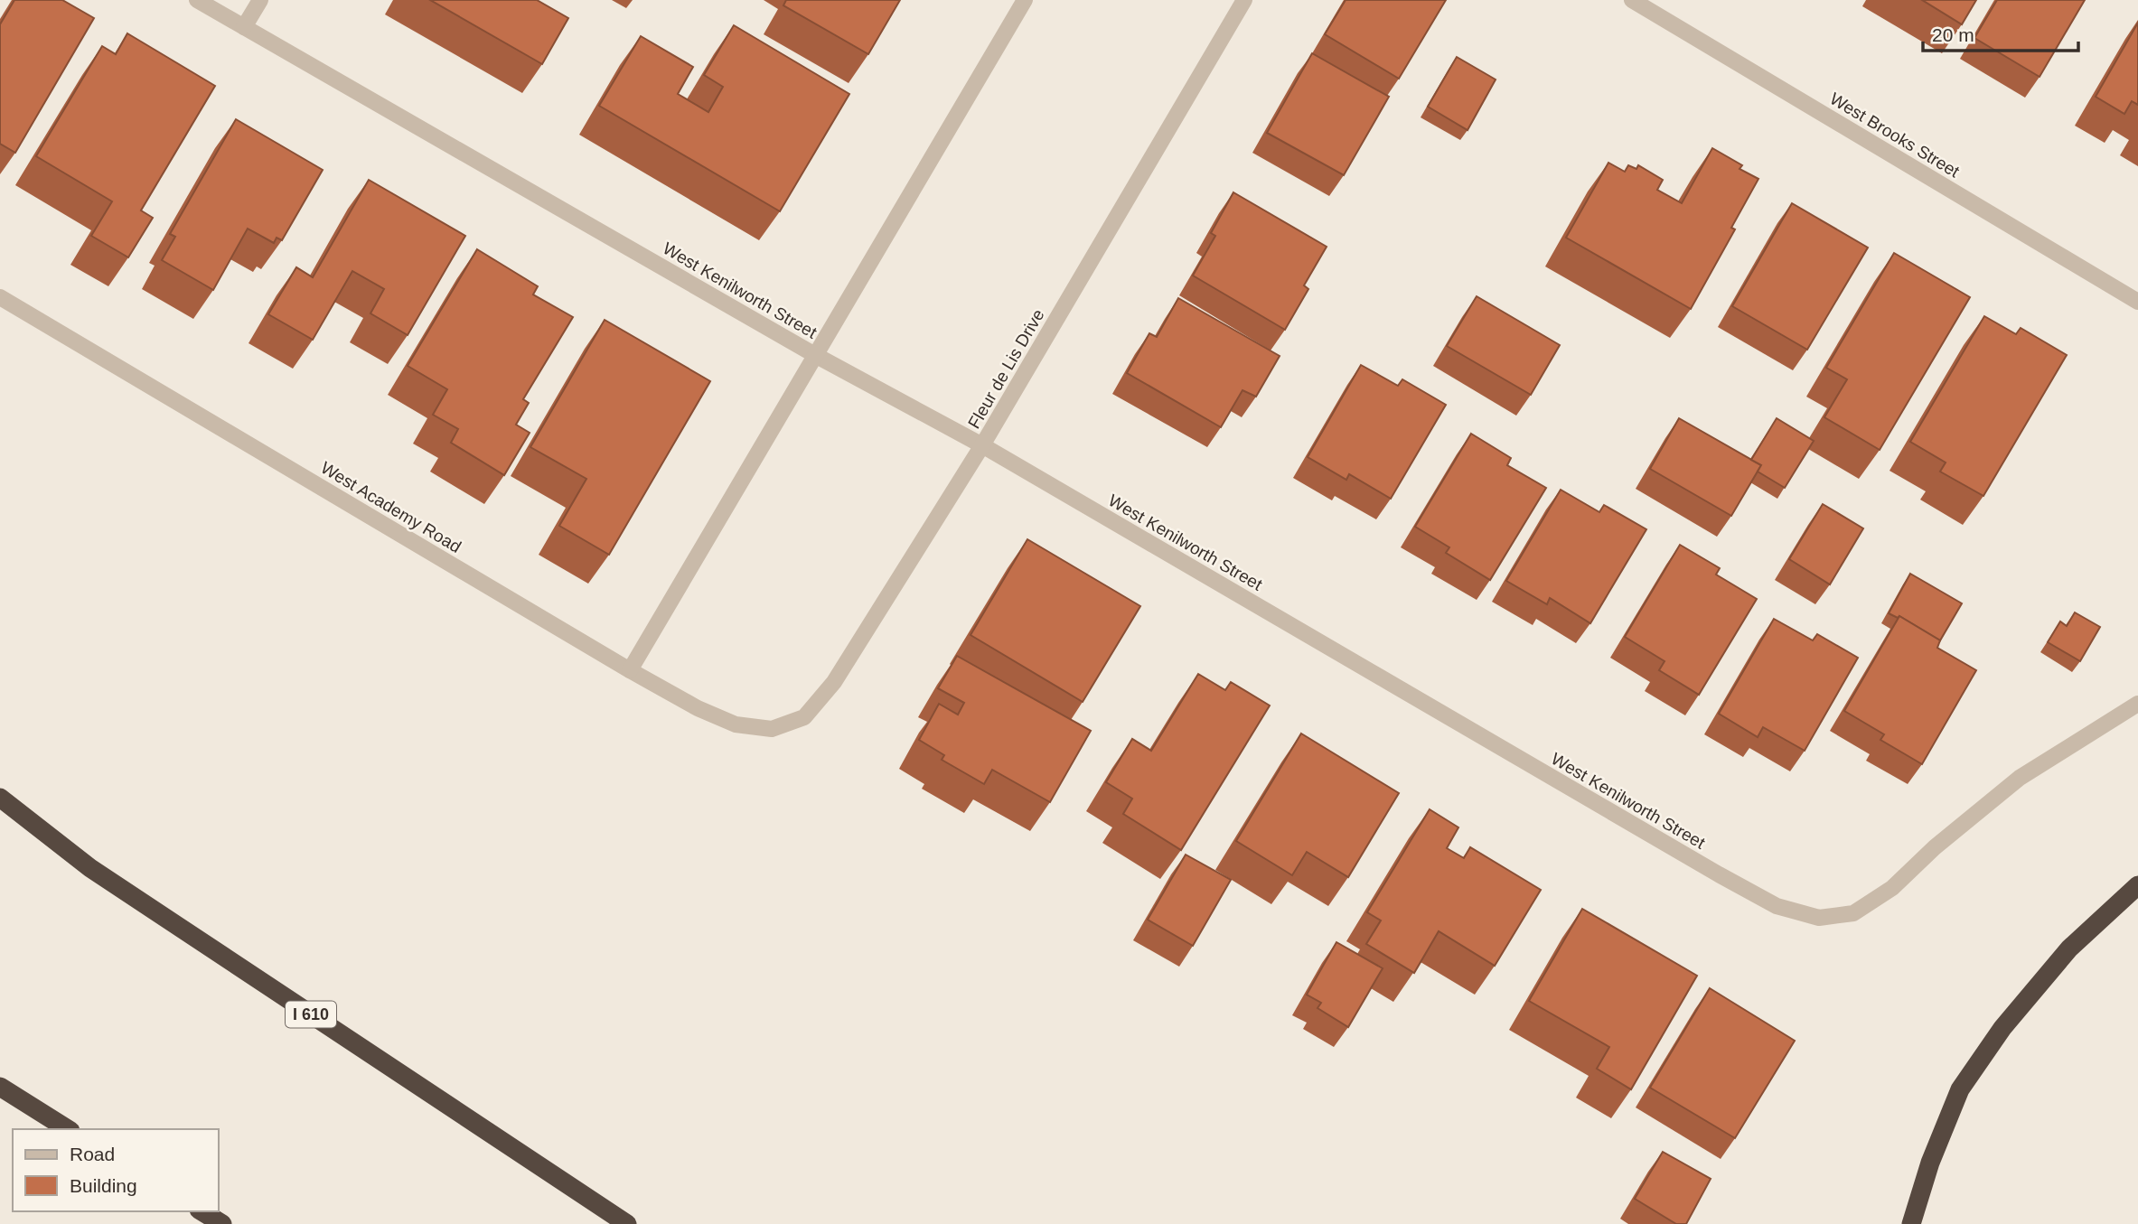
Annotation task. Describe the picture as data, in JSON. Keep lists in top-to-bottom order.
{
  "streets": {
    "highway": ["I 610"],
    "street": [
      "West Brooks Street",
      "West Kenilworth Street",
      "Fleur de Lis Drive",
      "West Academy Road"
    ]
  },
  "crossings": [
    ["West Kenilworth Street", "Fleur de Lis Drive"],
    ["Fleur de Lis Drive", "West Academy Road"]
  ],
  "legend": ["Road", "Building"],
  "scale_bar": "20 m"
}
